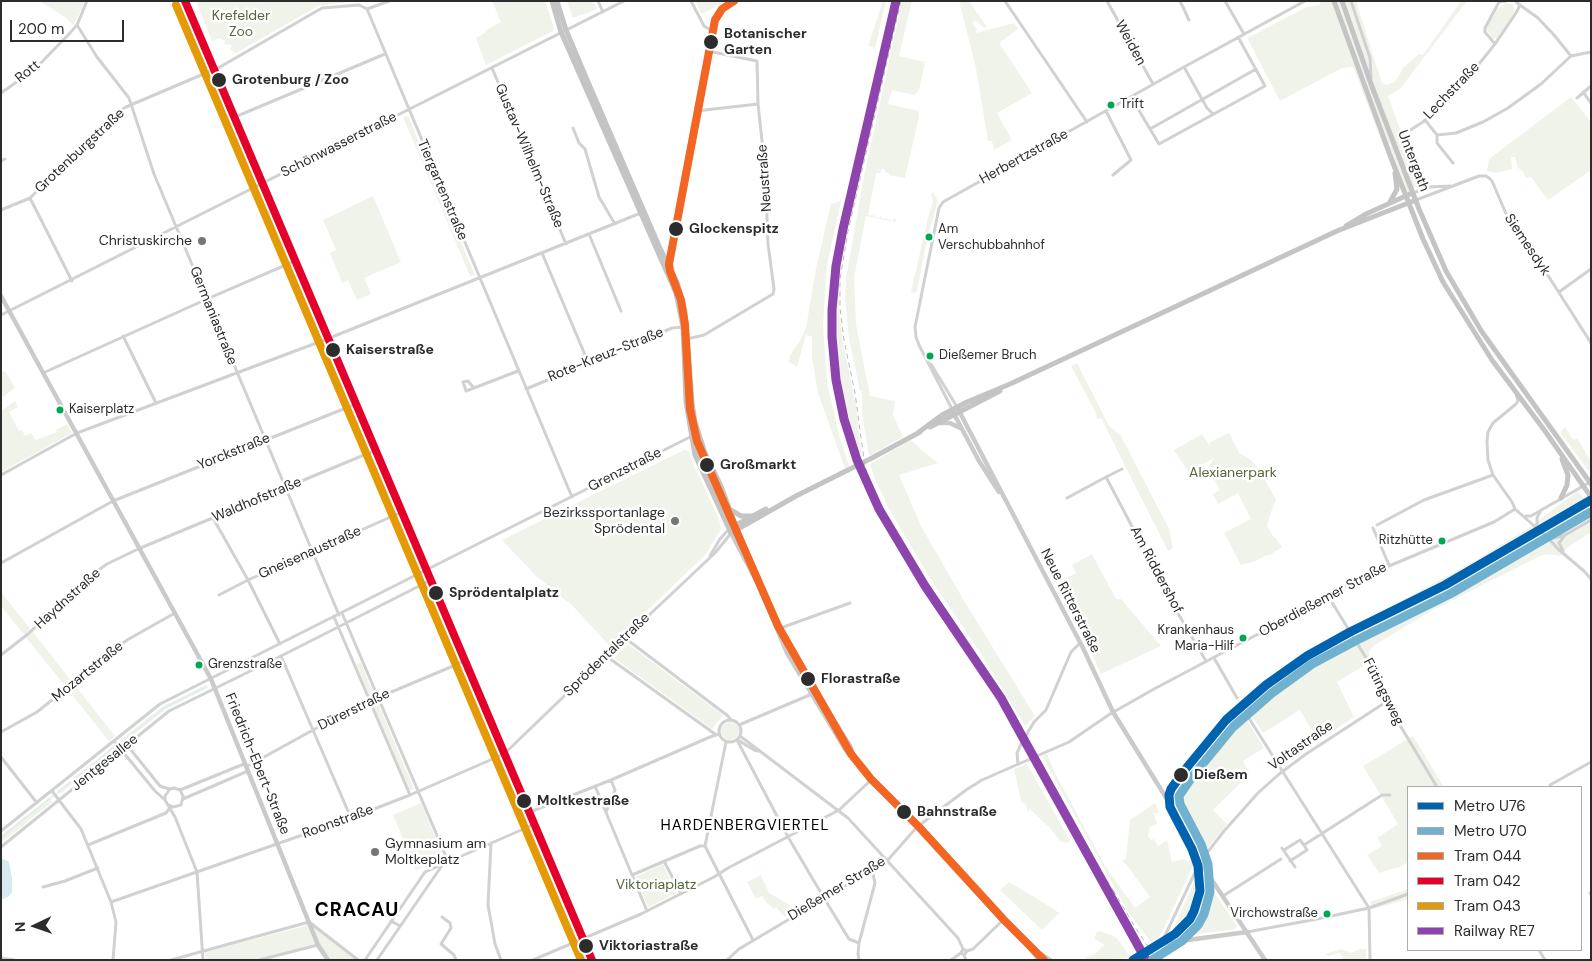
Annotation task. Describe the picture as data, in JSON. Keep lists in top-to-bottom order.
{
  "streets": {
    "main road": ["Untergath", "Neue Ritterstraße", "Friedrich-Ebert-Straße"],
    "street": [
      "Weiden",
      "Rott",
      "Lechstraße",
      "Schönwasserstraße",
      "Grotenburgstraße",
      "Gustav-Wilhelm-Straße",
      "Herbertzstraße",
      "Neustraße",
      "Tiergartenstraße",
      "Siemesdyk",
      "Germaniastraße",
      "Rote-Kreuz-Straße",
      "Yorckstraße",
      "Grenzstraße",
      "Waldhofstraße",
      "Gneisenaustraße",
      "Am Riddershof",
      "Haydnstraße",
      "Oberdießemer Straße",
      "Sprödentalstraße",
      "Mozartstraße",
      "Fütingsweg",
      "Dürerstraße",
      "Voltastraße",
      "Jentgesallee",
      "Roonstraße",
      "Dießemer Straße"
    ]
  },
  "crossings": [
    ["Weiden", "Herbertzstraße"],
    ["Rott", "Germaniastraße"],
    ["Schönwasserstraße", "Gustav-Wilhelm-Straße"],
    ["Schönwasserstraße", "Tiergartenstraße"],
    ["Schönwasserstraße", "Germaniastraße"],
    ["Grotenburgstraße", "Tiergartenstraße"],
    ["Grotenburgstraße", "Germaniastraße"],
    ["Herbertzstraße", "Neue Ritterstraße"],
    ["Untergath", "Siemesdyk"],
    ["Tiergartenstraße", "Rote-Kreuz-Straße"],
    ["Tiergartenstraße", "Grenzstraße"],
    ["Germaniastraße", "Yorckstraße"],
    ["Germaniastraße", "Grenzstraße"],
    ["Germaniastraße", "Waldhofstraße"],
    ["Germaniastraße", "Gneisenaustraße"],
    ["Germaniastraße", "Dürerstraße"],
    ["Germaniastraße", "Roonstraße"],
    ["Yorckstraße", "Friedrich-Ebert-Straße"],
    ["Grenzstraße", "Jentgesallee"],
    ["Grenzstraße", "Friedrich-Ebert-Straße"],
    ["Waldhofstraße", "Haydnstraße"],
    ["Waldhofstraße", "Friedrich-Ebert-Straße"],
    ["Am Riddershof", "Oberdießemer Straße"],
    ["Haydnstraße", "Friedrich-Ebert-Straße"],
    ["Oberdießemer Straße", "Neue Ritterstraße"],
    ["Oberdießemer Straße", "Fütingsweg"],
    ["Oberdießemer Straße", "Dießemer Straße"],
    ["Neue Ritterstraße", "Voltastraße"],
    ["Sprödentalstraße", "Roonstraße"],
    ["Mozartstraße", "Friedrich-Ebert-Straße"],
    ["Fütingsweg", "Voltastraße"],
    ["Dürerstraße", "Friedrich-Ebert-Straße"],
    ["Jentgesallee", "Friedrich-Ebert-Straße"],
    ["Friedrich-Ebert-Straße", "Roonstraße"]
  ],
  "districts": ["HARDENBERGVIERTEL", "CRACAU"],
  "parks": ["Krefelder Zoo", "Alexianerpark", "Viktoriaplatz"],
  "places": [
    "Botanischer Garten",
    "Grotenburg / Zoo",
    "Trift",
    "Glockenspitz",
    "Am Verschubbahnhof",
    "Christuskirche",
    "Kaiserstraße",
    "Dießemer Bruch",
    "Kaiserplatz",
    "Großmarkt",
    "Bezirkssportanlage Sprödental",
    "Ritzhütte",
    "Sprödentalplatz",
    "Krankenhaus Maria-Hilf",
    "Grenzstraße",
    "Florastraße",
    "Dießem",
    "Moltkestraße",
    "Bahnstraße",
    "Gymnasium am Moltkeplatz",
    "Virchowstraße",
    "Viktoriastraße"
  ],
  "lines": [
    "tram line 044",
    "tram line 042",
    "rail line RE7",
    "tram line 043",
    "metro line U76",
    "metro line U70"
  ],
  "legend": [
    "Metro U76",
    "Metro U70",
    "Tram 044",
    "Tram 042",
    "Tram 043",
    "Railway RE7"
  ],
  "scale_bar": "200 m",
  "north": "left"
}
